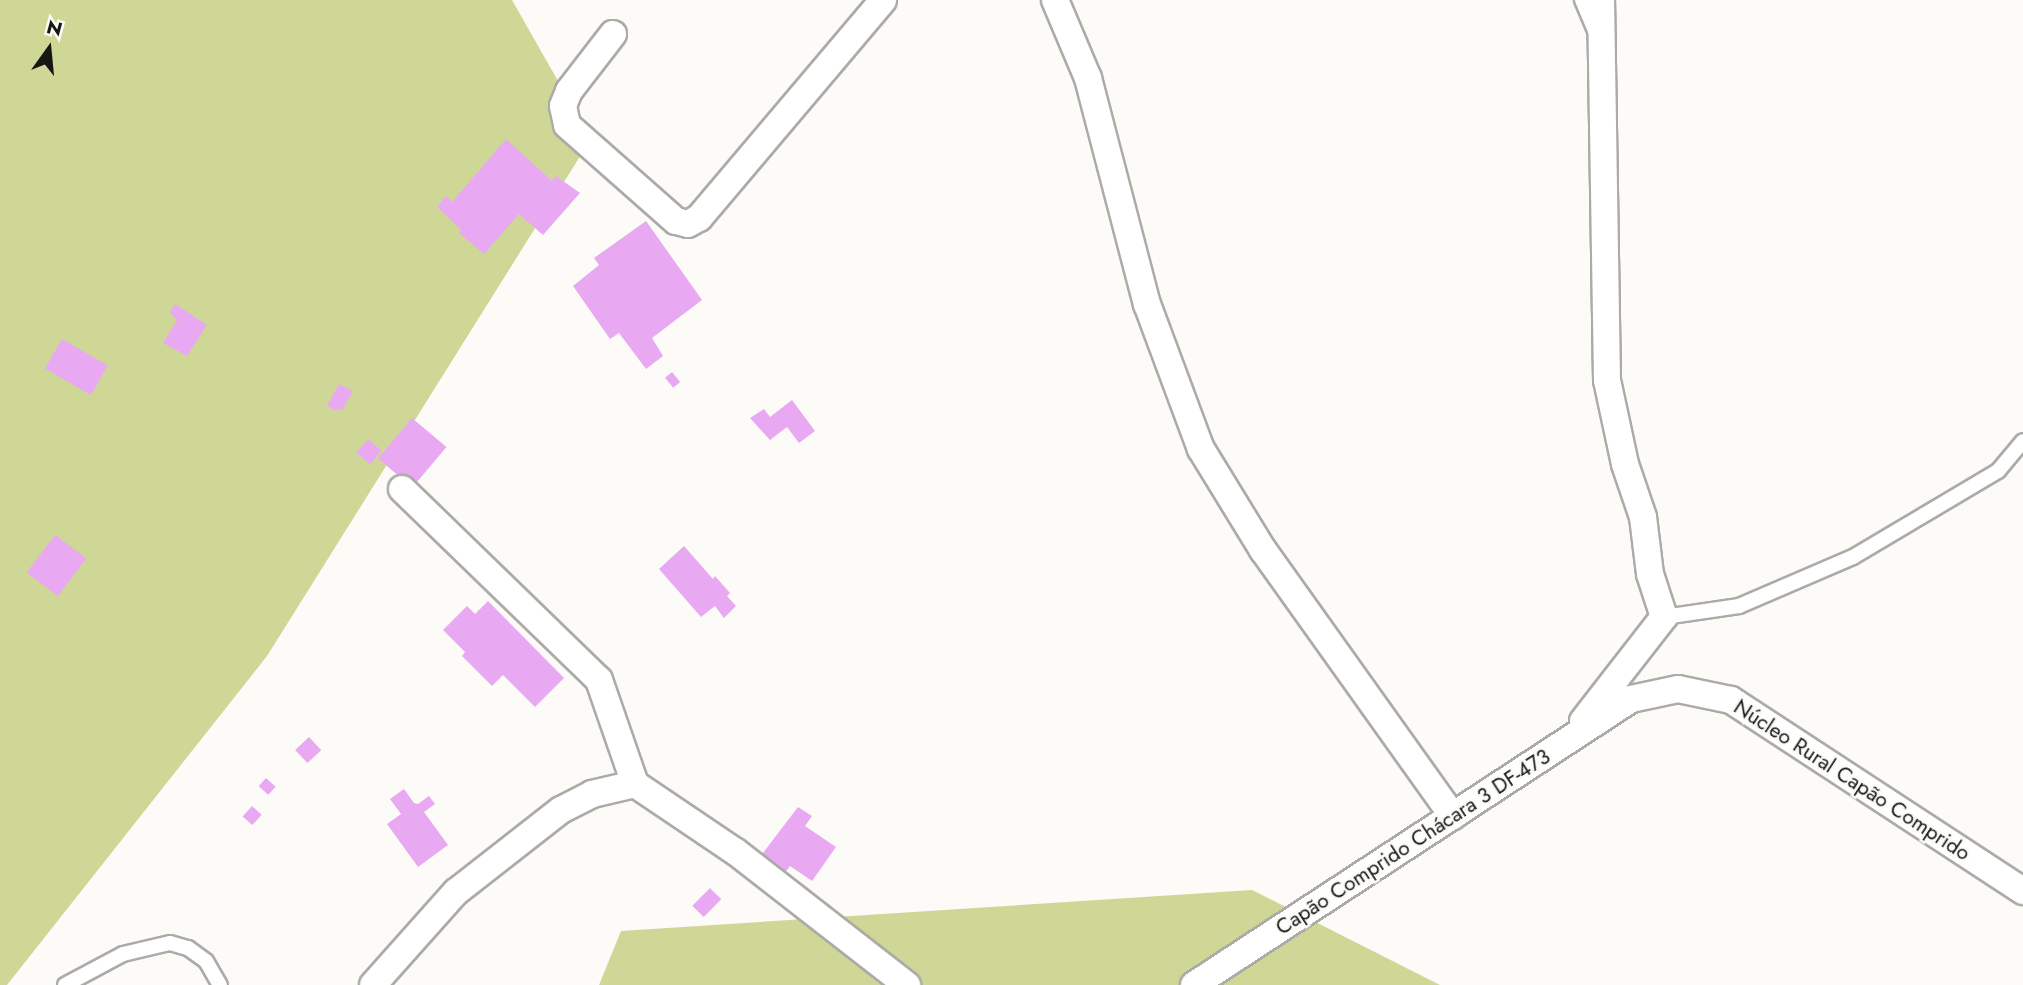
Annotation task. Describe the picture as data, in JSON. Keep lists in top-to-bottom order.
{
  "streets": {
    "street": ["Núcleo Rural Capão Comprido", "Capão Comprido Chácara 3 DF-473"]
  },
  "crossings": [
    ["Núcleo Rural Capão Comprido", "Capão Comprido Chácara 3 DF-473"]
  ],
  "north": "top"
}
